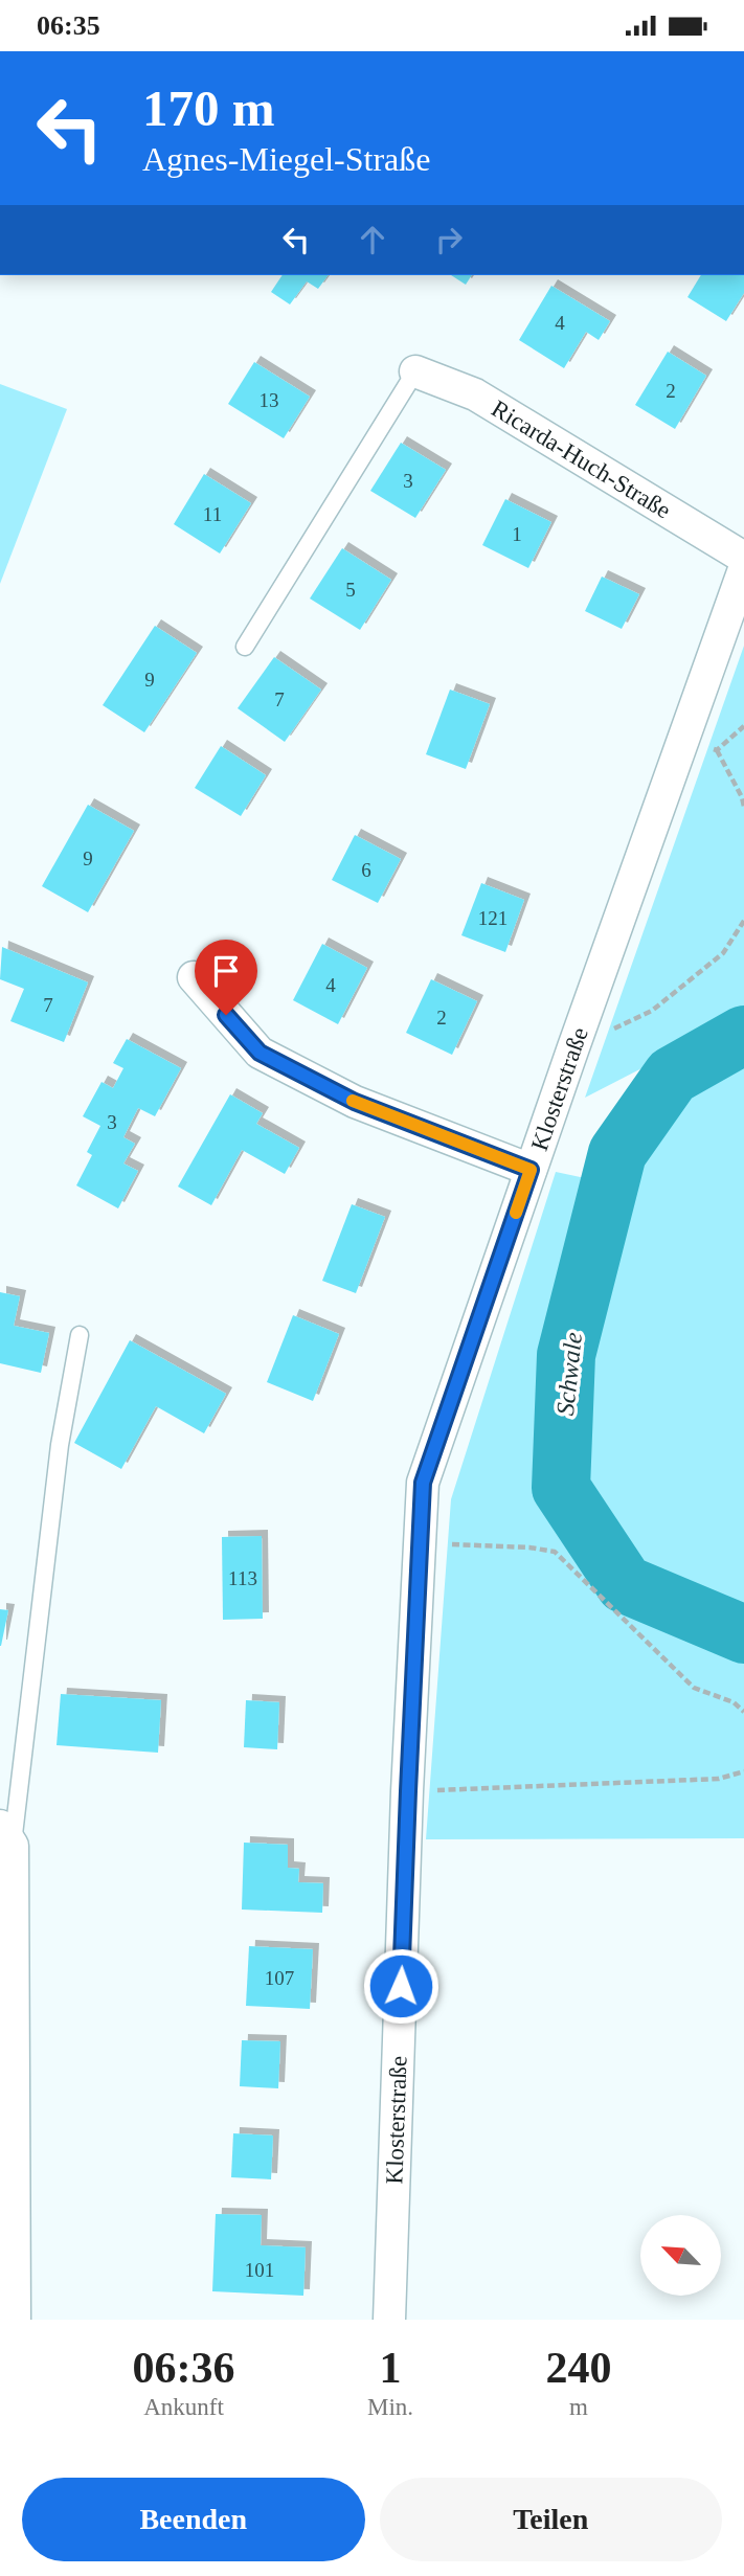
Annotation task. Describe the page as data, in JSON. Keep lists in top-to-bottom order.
{
  "streets": {
    "street": ["Ricarda-Huch-Straße", "Klosterstraße"]
  },
  "water": ["Schwale"],
  "house_numbers": [
    "4",
    "2",
    "13",
    "3",
    "11",
    "1",
    "5",
    "9",
    "7",
    "9",
    "6",
    "121",
    "4",
    "7",
    "2",
    "3",
    "113",
    "107",
    "101"
  ],
  "north": "top left",
  "page": {
    "status": "06:35",
    "turn": ["170 m", "Agnes-Miegel-Straße"],
    "eta": [
      "06:36",
      "Ankunft",
      "1",
      "Min.",
      "240",
      "m"
    ],
    "buttons": ["Beenden", "Teilen"]
  }
}
